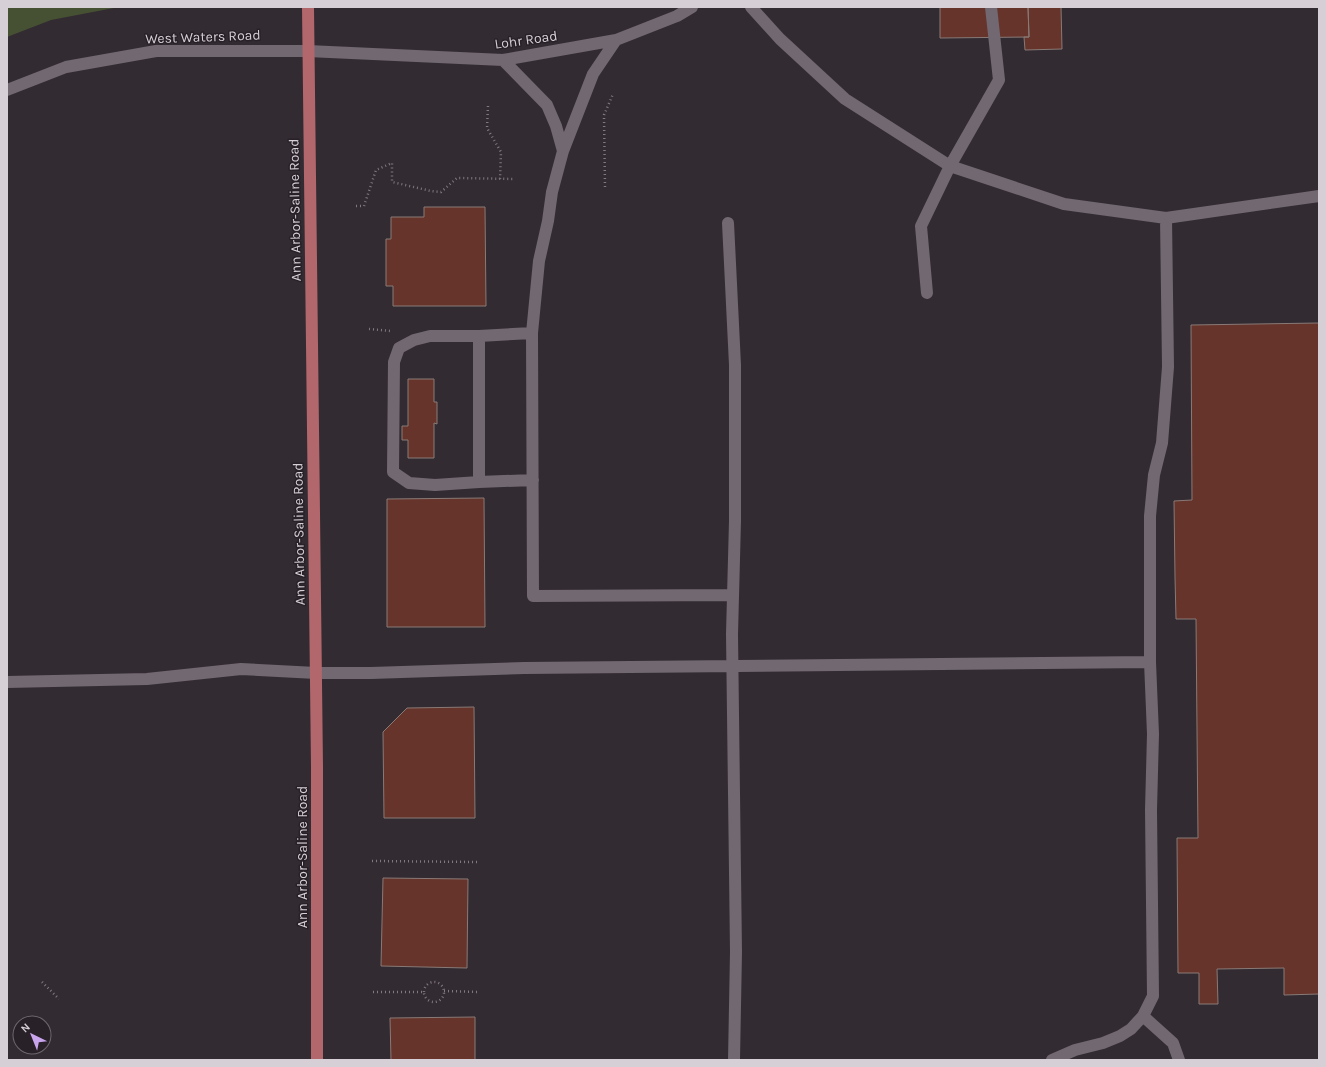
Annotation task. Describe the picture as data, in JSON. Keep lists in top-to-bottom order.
{
  "streets": {
    "main road": ["Ann Arbor-Saline Road"],
    "street": ["West Waters Road", "Lohr Road"]
  },
  "crossings": [
    ["West Waters Road", "Lohr Road"],
    ["West Waters Road", "Ann Arbor-Saline Road"],
    ["Lohr Road", "Ann Arbor-Saline Road"]
  ],
  "north": "top left"
}
